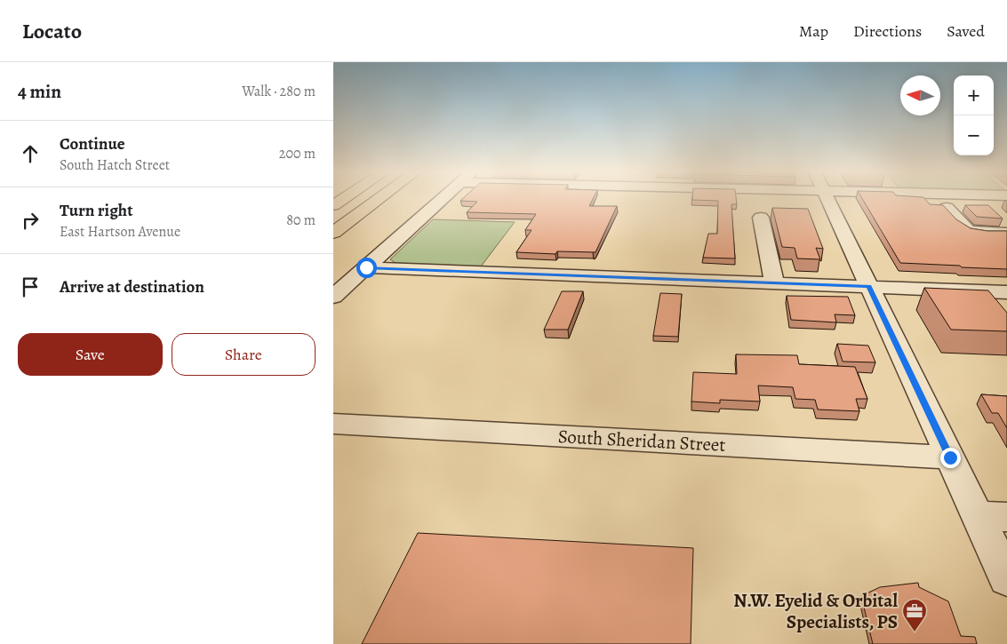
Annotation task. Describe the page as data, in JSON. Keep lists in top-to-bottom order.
{
  "streets": {
    "street": ["South Sheridan Street"]
  },
  "places": {
    "office": ["N.W. Eyelid & Orbital Specialists, PS"]
  },
  "north": "left",
  "page": {
    "header": "Locato",
    "nav": ["Map", "Directions", "Saved"],
    "heading": ["4 min", "Walk · 280 m"],
    "map_buttons": ["+", "−"],
    "list": [
      ["Continue", "South Hatch Street", "200 m"],
      ["Turn right", "East Hartson Avenue", "80 m"],
      "Arrive at destination"
    ],
    "buttons": ["Save", "Share"]
  }
}
